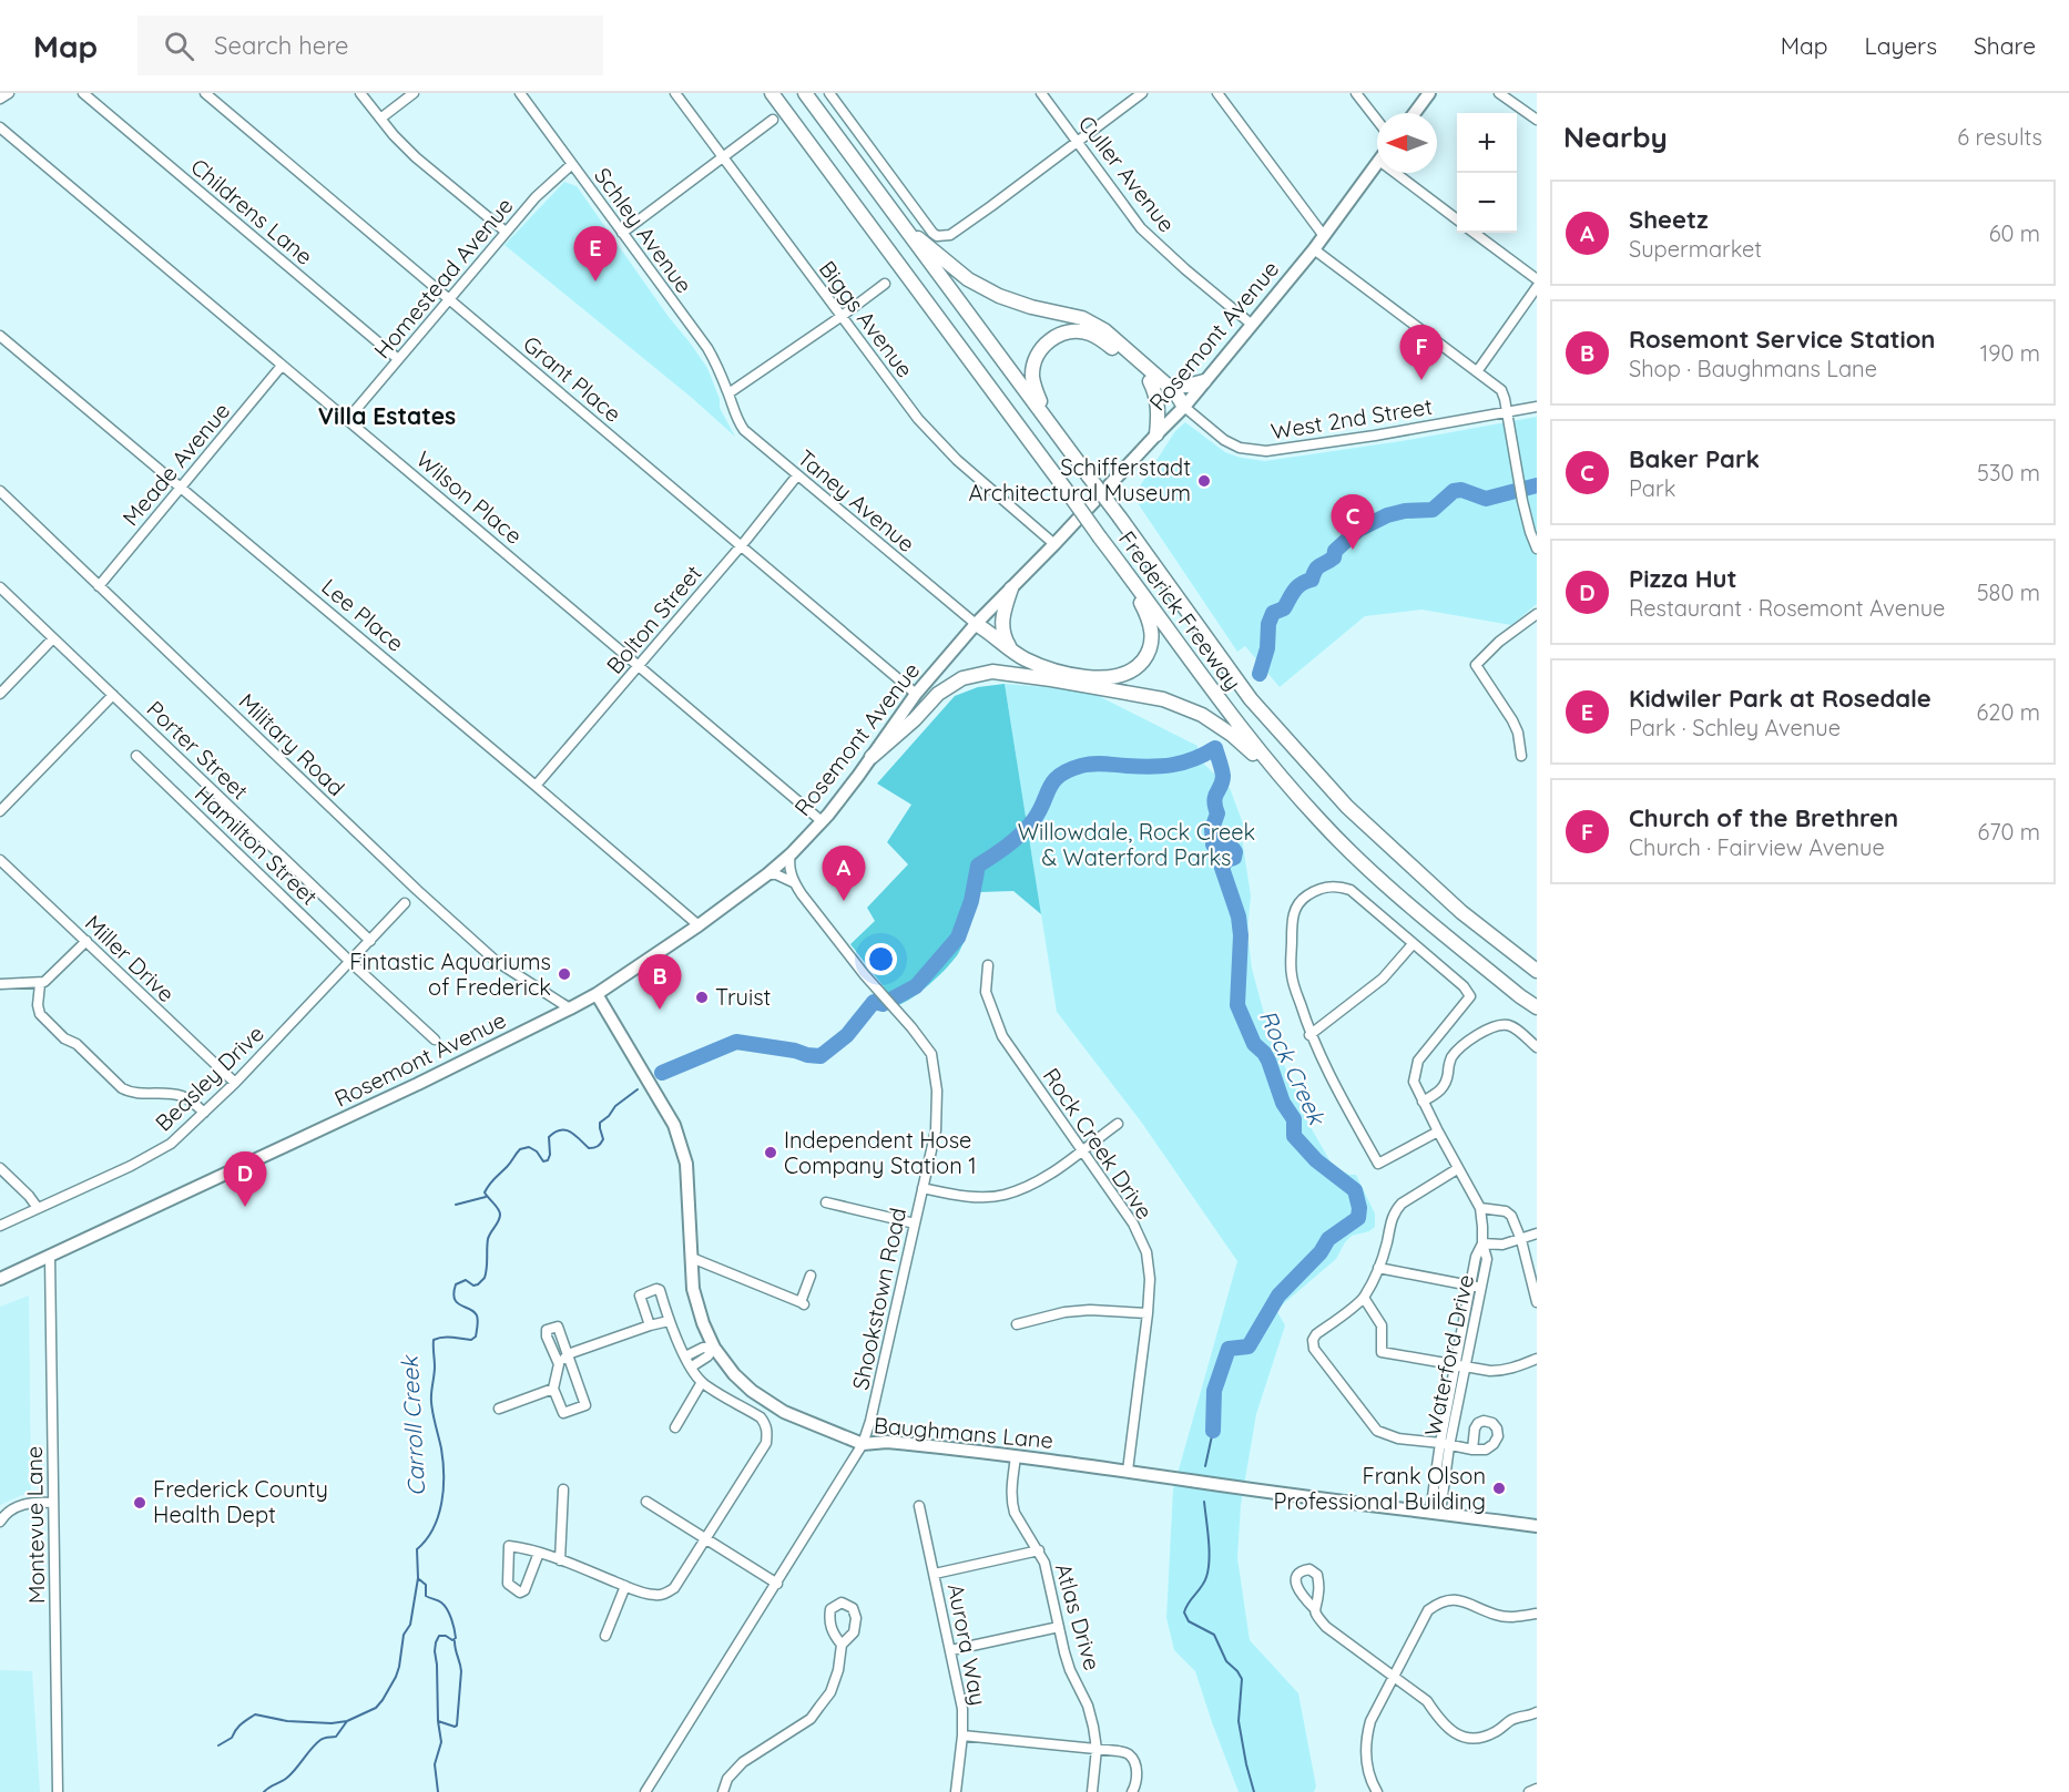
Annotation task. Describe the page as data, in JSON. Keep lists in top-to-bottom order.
{
  "streets": {
    "highway": ["Frederick Freeway"],
    "main road": ["Rosemont Avenue", "Baughmans Lane"],
    "street": [
      "Culler Avenue",
      "Childrens Lane",
      "Schley Avenue",
      "Homestead Avenue",
      "Biggs Avenue",
      "Grant Place",
      "West 2nd Street",
      "Meade Avenue",
      "Wilson Place",
      "Taney Avenue",
      "Lee Place",
      "Bolton Street",
      "Military Road",
      "Porter Street",
      "Hamilton Street",
      "Miller Drive",
      "Beasley Drive",
      "Rock Creek Drive",
      "Shookstown Road",
      "Waterford Drive",
      "Montevue Lane",
      "Atlas Drive",
      "Aurora Way"
    ]
  },
  "crossings": [
    ["Culler Avenue", "Rosemont Avenue"],
    ["Childrens Lane", "Homestead Avenue"],
    ["Schley Avenue", "Homestead Avenue"],
    ["Schley Avenue", "Taney Avenue"],
    ["Homestead Avenue", "Grant Place"],
    ["Homestead Avenue", "Wilson Place"],
    ["Biggs Avenue", "Rosemont Avenue"],
    ["Rosemont Avenue", "Grant Place"],
    ["Rosemont Avenue", "West 2nd Street"],
    ["Rosemont Avenue", "Wilson Place"],
    ["Rosemont Avenue", "Taney Avenue"],
    ["Rosemont Avenue", "Lee Place"],
    ["Rosemont Avenue", "Military Road"],
    ["Rosemont Avenue", "Baughmans Lane"],
    ["Rosemont Avenue", "Montevue Lane"],
    ["Grant Place", "Bolton Street"],
    ["Meade Avenue", "Wilson Place"],
    ["Meade Avenue", "Lee Place"],
    ["Meade Avenue", "Military Road"],
    ["Wilson Place", "Bolton Street"],
    ["Taney Avenue", "Bolton Street"],
    ["Lee Place", "Bolton Street"],
    ["Porter Street", "Beasley Drive"],
    ["Hamilton Street", "Beasley Drive"],
    ["Miller Drive", "Beasley Drive"],
    ["Rock Creek Drive", "Baughmans Lane"],
    ["Shookstown Road", "Baughmans Lane"],
    ["Waterford Drive", "Baughmans Lane"],
    ["Baughmans Lane", "Atlas Drive"]
  ],
  "districts": ["Villa Estates"],
  "water": ["Rock Creek", "Carroll Creek"],
  "parks": ["Willowdale, Rock Creek & Waterford Parks"],
  "places": [
    "Schifferstadt Architectural Museum",
    "Fintastic Aquariums of Frederick",
    "Truist",
    "Independent Hose Company Station 1",
    "Frank Olson Professional Building",
    "Frederick County Health Dept"
  ],
  "north": "left",
  "page": {
    "header": "Map",
    "search": "Search here",
    "nav": ["Map", "Layers", "Share"],
    "heading": ["Nearby", "6 results"],
    "map_buttons": ["+", "−"],
    "list": [
      {
        "mark": "A",
        "name": "Sheetz",
        "note": "Supermarket",
        "value": "60 m"
      },
      {
        "mark": "B",
        "name": "Rosemont Service Station",
        "note": "Shop · Baughmans Lane",
        "value": "190 m"
      },
      {
        "mark": "C",
        "name": "Baker Park",
        "note": "Park",
        "value": "530 m"
      },
      {
        "mark": "D",
        "name": "Pizza Hut",
        "note": "Restaurant · Rosemont Avenue",
        "value": "580 m"
      },
      {
        "mark": "E",
        "name": "Kidwiler Park at Rosedale",
        "note": "Park · Schley Avenue",
        "value": "620 m"
      },
      {
        "mark": "F",
        "name": "Church of the Brethren",
        "note": "Church · Fairview Avenue",
        "value": "670 m"
      }
    ],
    "pins": [
      "E",
      "F",
      "C",
      "A",
      "B",
      "D"
    ]
  }
}
